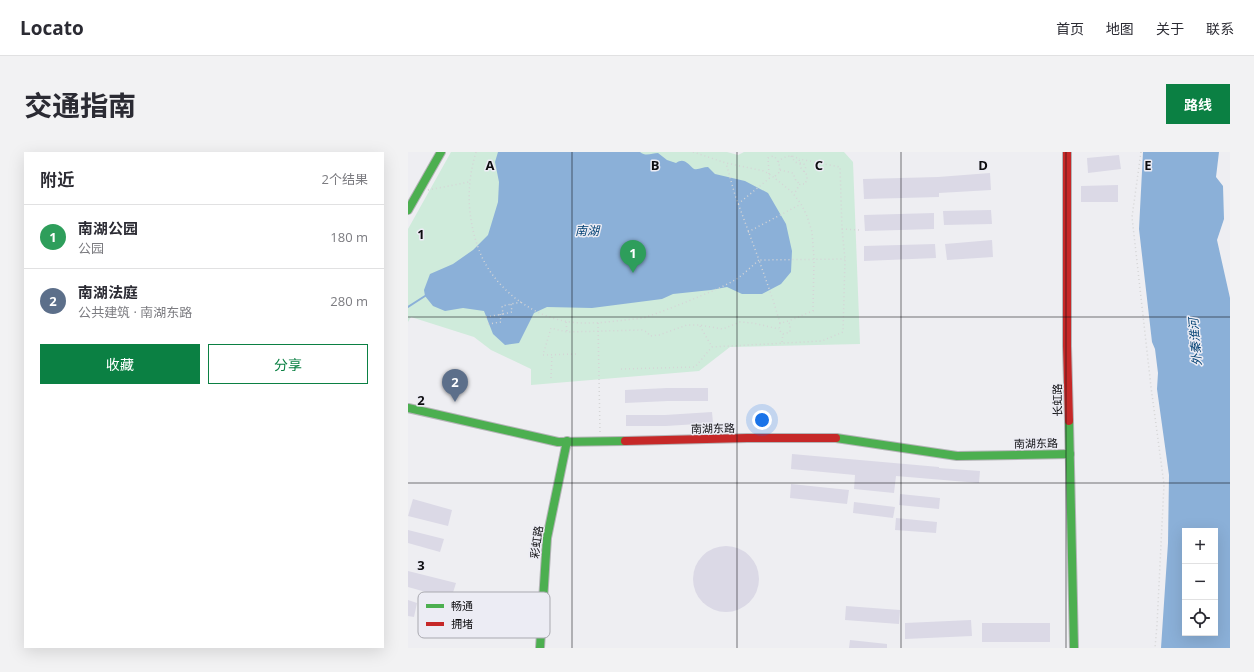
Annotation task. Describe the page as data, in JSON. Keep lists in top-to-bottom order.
{
  "streets": {
    "street": ["长虹路", "南湖东路", "彩虹路"]
  },
  "crossings": [
    ["长虹路", "南湖东路"],
    ["南湖东路", "彩虹路"]
  ],
  "water": ["南湖", "外秦淮河"],
  "legend": ["畅通", "拥堵"],
  "page": {
    "header": "Locato",
    "nav": [
      "首页",
      "地图",
      "关于",
      "联系"
    ],
    "title": "交通指南",
    "buttons": [
      "路线",
      ["收藏", "分享"]
    ],
    "heading": ["附近", "2个结果"],
    "list": [
      {
        "mark": "1",
        "name": "南湖公园",
        "note": "公园",
        "value": "180 m"
      },
      {
        "mark": "2",
        "name": "南湖法庭",
        "note": "公共建筑 · 南湖东路",
        "value": "280 m"
      }
    ],
    "pins": ["1", "2"],
    "map_buttons": ["+", "−"]
  },
  "grid": {
    "columns": [
      "A",
      "B",
      "C",
      "D",
      "E"
    ],
    "rows": ["1", "2", "3"]
  }
}
